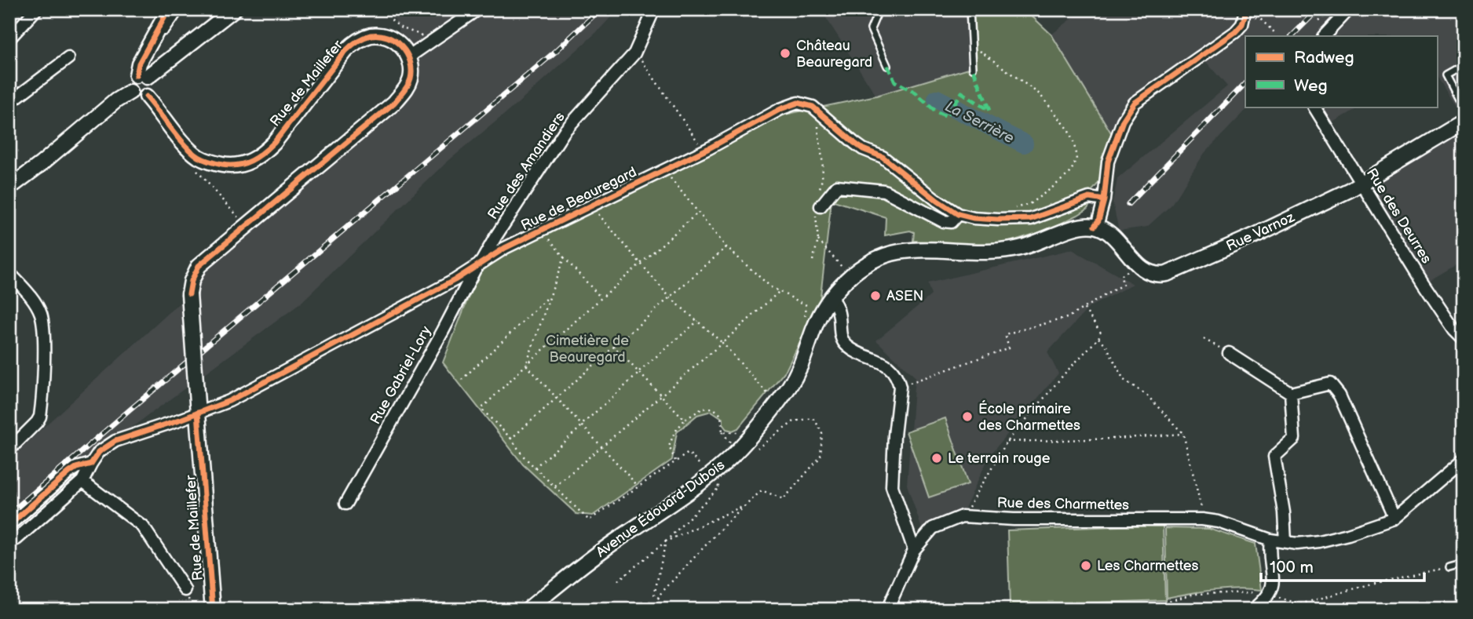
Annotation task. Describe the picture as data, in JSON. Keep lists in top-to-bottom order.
{
  "streets": {
    "street": [
      "Rue de Maillefer",
      "Rue des Amandiers",
      "Rue de Beauregard",
      "Rue des Deurres",
      "Rue Varnoz",
      "Rue Gabriel-Lory",
      "Rue des Charmettes",
      "Avenue Édouard-Dubois"
    ]
  },
  "crossings": [
    ["Rue de Maillefer", "Rue de Beauregard"],
    ["Rue des Amandiers", "Rue de Beauregard"],
    ["Rue des Amandiers", "Rue Gabriel-Lory"],
    ["Rue de Beauregard", "Rue Gabriel-Lory"],
    ["Rue des Deurres", "Rue Varnoz"],
    ["Rue Varnoz", "Avenue Édouard-Dubois"]
  ],
  "water": ["La Serrière"],
  "parks": ["Cimetière de Beauregard"],
  "places": [
    "Château Beauregard",
    "ASEN",
    "École primaire des Charmettes",
    "Le terrain rouge",
    "Les Charmettes"
  ],
  "legend": ["Radweg", "Weg"],
  "scale_bar": "100 m"
}
